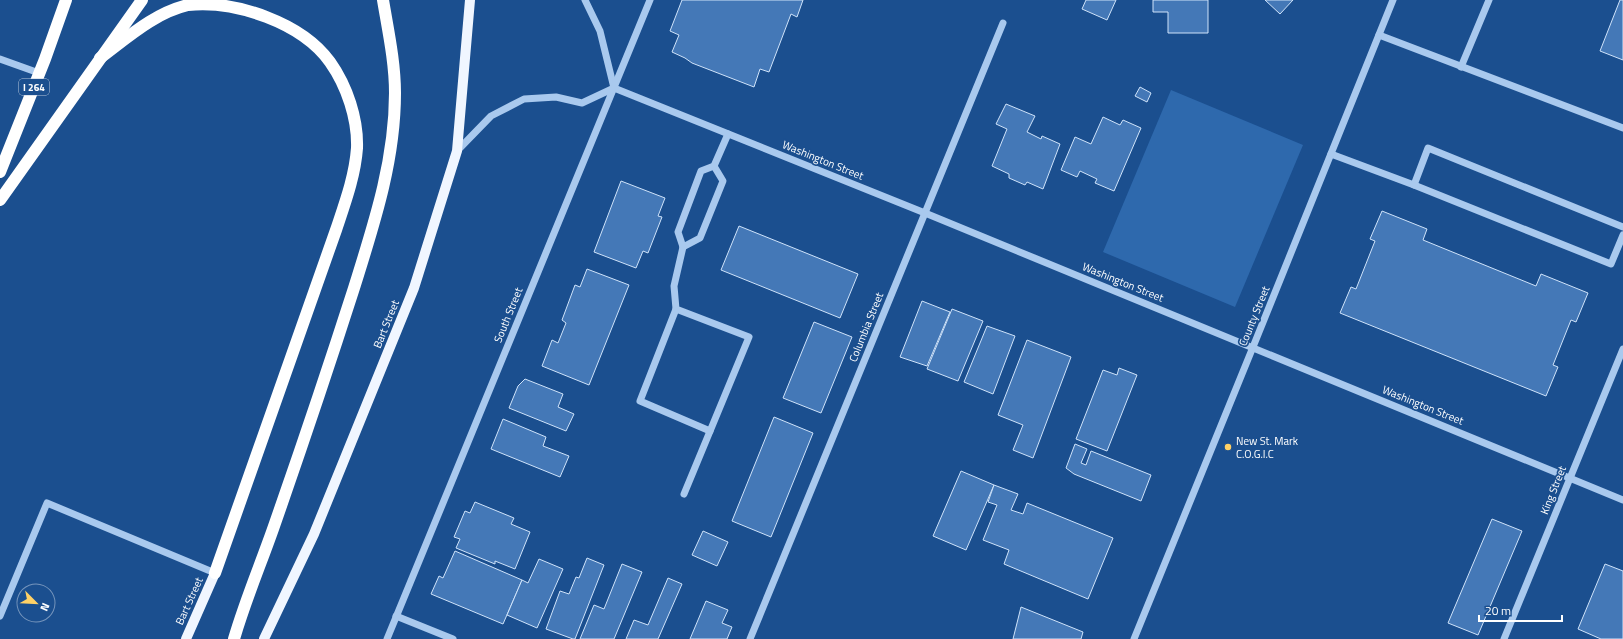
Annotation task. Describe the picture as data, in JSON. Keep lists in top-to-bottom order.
{
  "streets": {
    "highway": ["I 264"],
    "main road": ["Bart Street"],
    "street": [
      "Washington Street",
      "South Street",
      "County Street",
      "Columbia Street",
      "King Street"
    ]
  },
  "crossings": [
    ["Washington Street", "South Street"],
    ["Washington Street", "County Street"],
    ["Washington Street", "Columbia Street"],
    ["Washington Street", "King Street"]
  ],
  "places": ["New St. Mark C.O.G.I.C"],
  "scale_bar": "20 m",
  "north": "bottom right"
}
